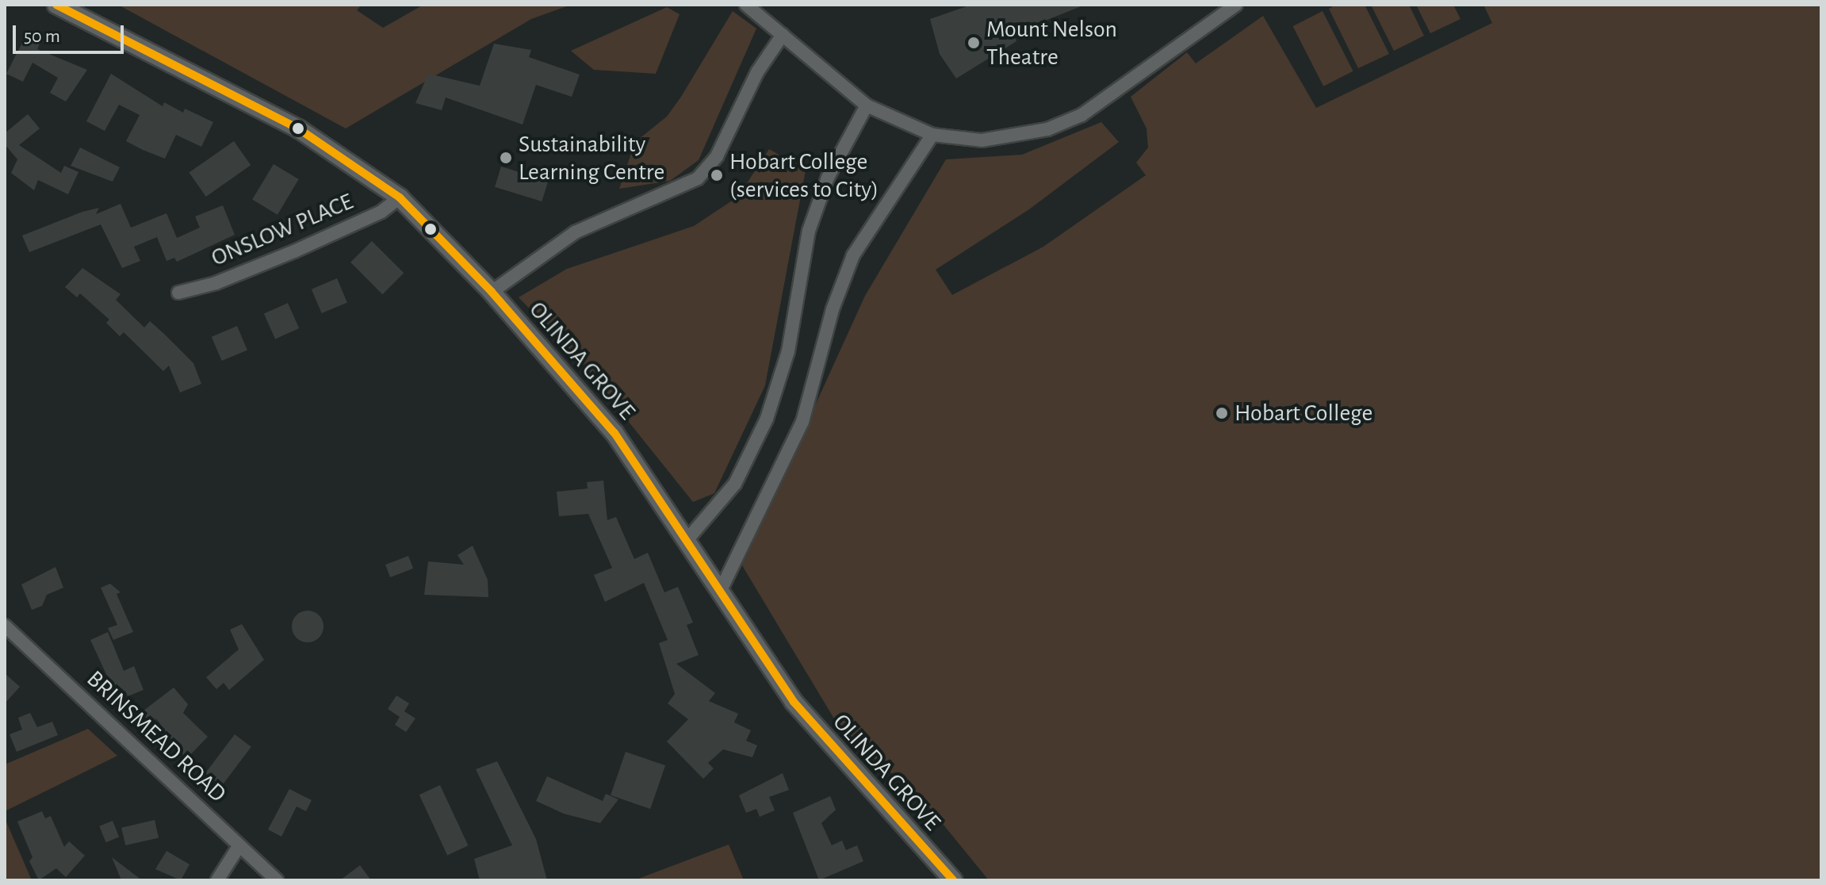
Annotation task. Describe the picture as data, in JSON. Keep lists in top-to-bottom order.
{
  "streets": {
    "main road": ["OLINDA GROVE"],
    "street": ["ONSLOW PLACE", "BRINSMEAD ROAD"]
  },
  "crossings": [
    ["ONSLOW PLACE", "OLINDA GROVE"]
  ],
  "places": [
    "Mount Nelson Theatre",
    "Sustainability Learning Centre",
    "Hobart College (services to City)",
    "Hobart College"
  ],
  "scale_bar": "50 m"
}
